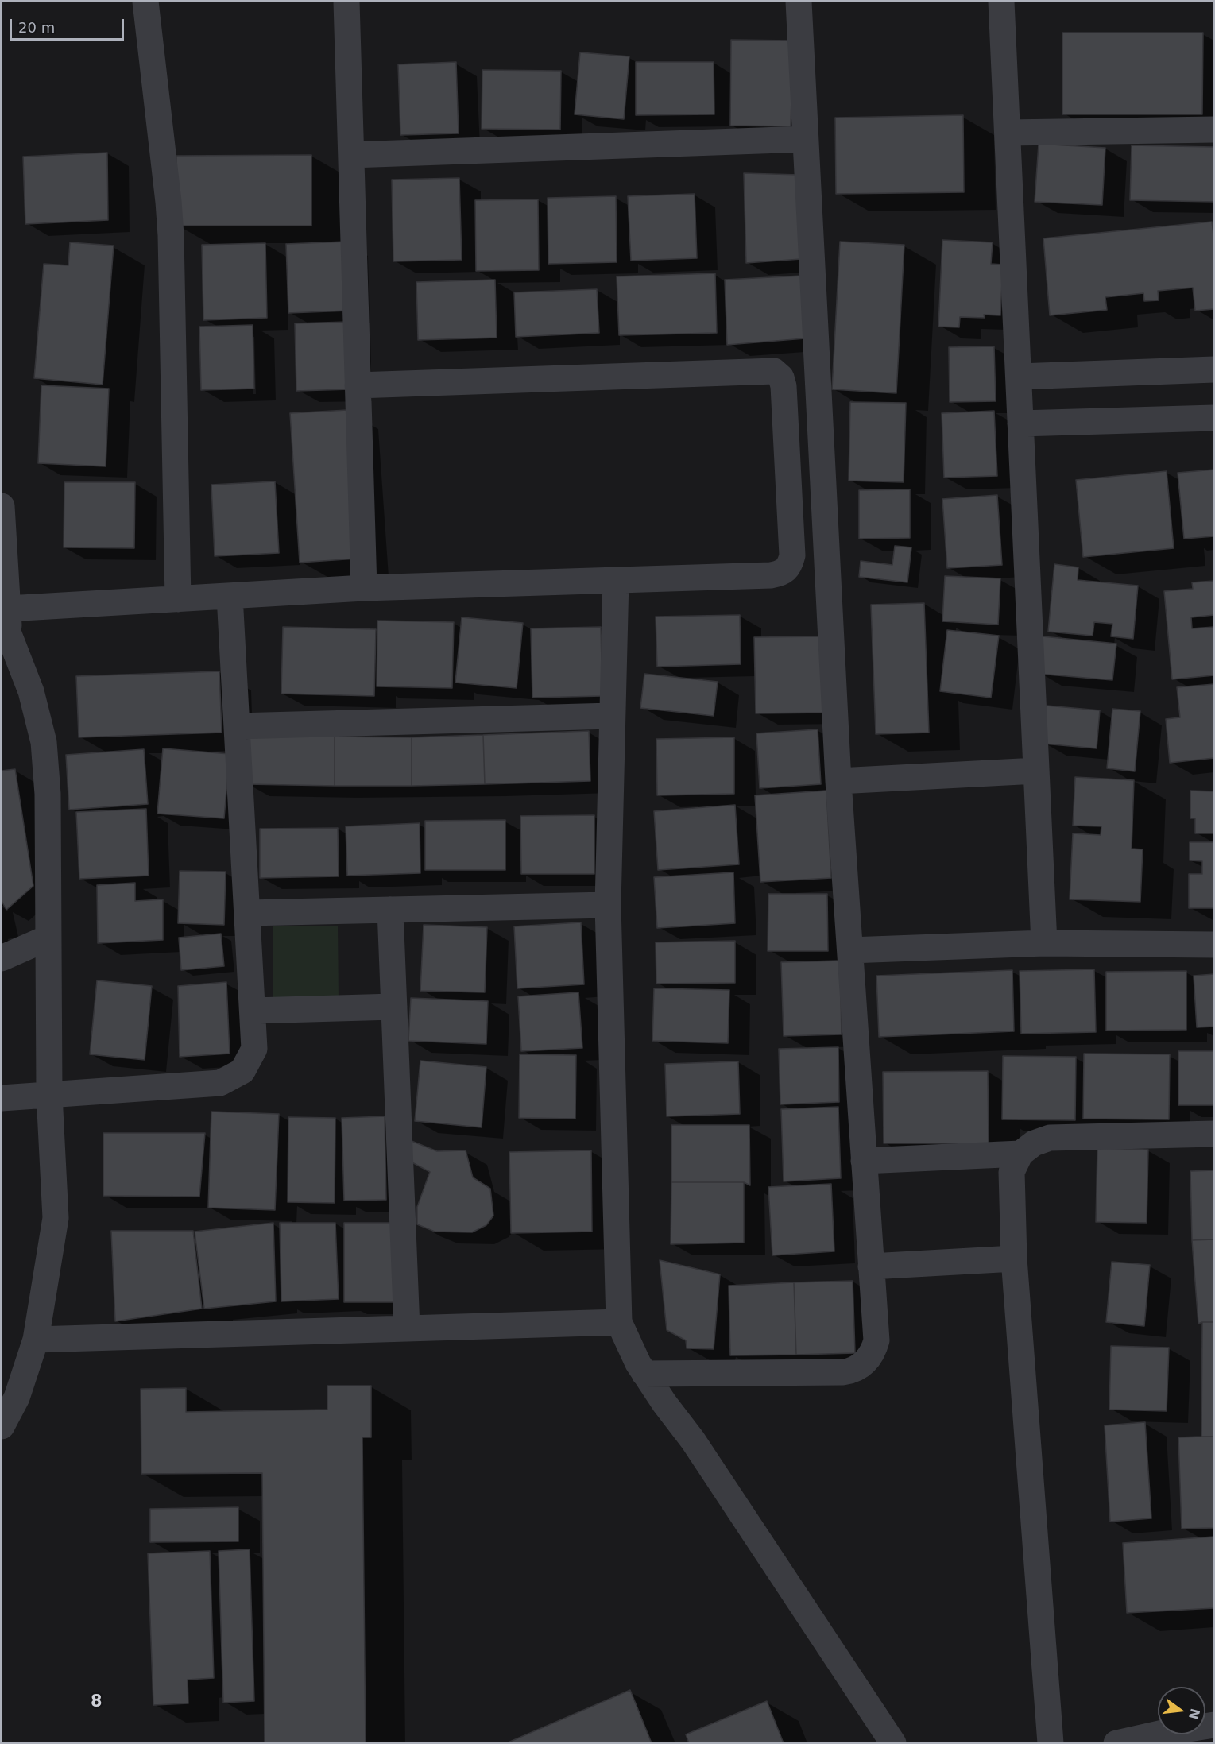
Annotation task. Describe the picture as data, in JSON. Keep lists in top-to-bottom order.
{
  "districts": ["8"],
  "scale_bar": "20 m",
  "north": "right"
}
